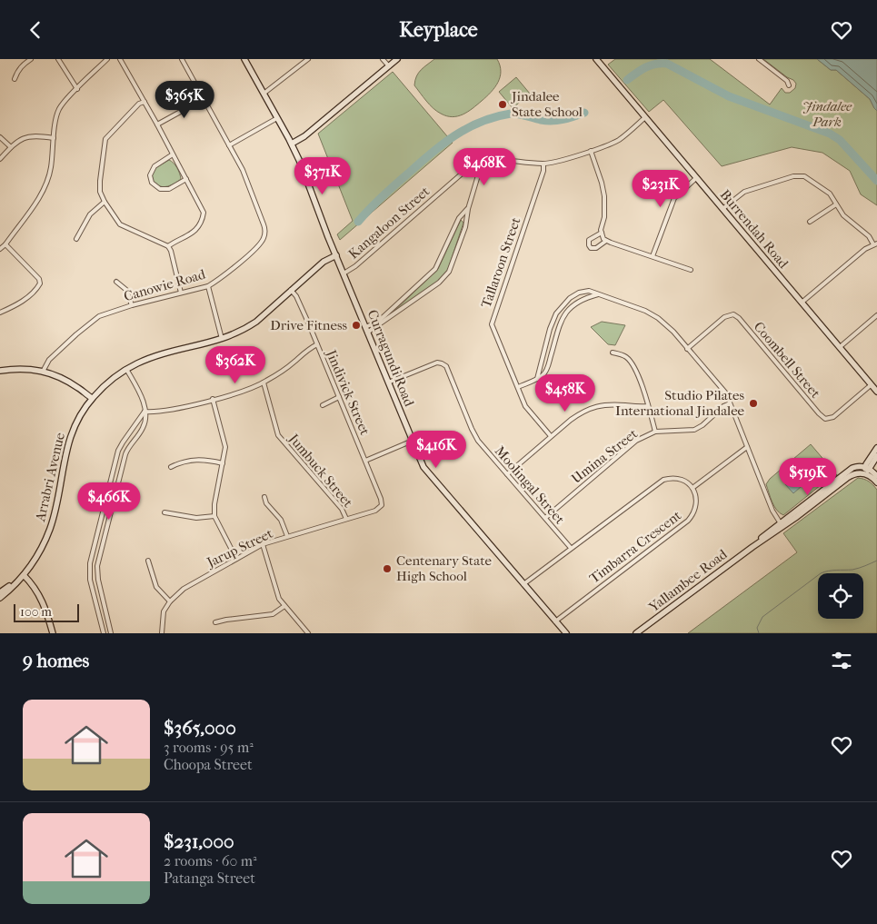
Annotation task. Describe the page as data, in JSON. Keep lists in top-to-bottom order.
{
  "streets": {
    "street": [
      "Kangaloon Street",
      "Burrendah Road",
      "Tallaroon Street",
      "Canowie Road",
      "Curragundi Road",
      "Coombell Street",
      "Jindivick Street",
      "Umina Street",
      "Jumbuck Street",
      "Arrabri Avenue",
      "Moolingal Street",
      "Timbarra Crescent",
      "Jarup Street",
      "Yallambee Road"
    ]
  },
  "crossings": [
    ["Kangaloon Street", "Burrendah Road"],
    ["Kangaloon Street", "Tallaroon Street"],
    ["Kangaloon Street", "Curragundi Road"],
    ["Burrendah Road", "Coombell Street"],
    ["Curragundi Road", "Arrabri Avenue"],
    ["Curragundi Road", "Moolingal Street"],
    ["Curragundi Road", "Timbarra Crescent"],
    ["Jindivick Street", "Arrabri Avenue"],
    ["Jindivick Street", "Jarup Street"],
    ["Umina Street", "Moolingal Street"],
    ["Jumbuck Street", "Jarup Street"]
  ],
  "parks": ["Jindalee Park"],
  "places": [
    "Jindalee State School",
    "Drive Fitness",
    "Studio Pilates International Jindalee",
    "Centenary State High School"
  ],
  "scale_bar": "100 m",
  "page": {
    "header": "Keyplace",
    "price": [
      "$365K",
      "$468K",
      "$371K",
      "$231K",
      "$362K",
      "$458K",
      "$416K",
      "$519K",
      "$466K"
    ],
    "scale": "100 m",
    "heading": "9 homes",
    "list": [
      {
        "name": "$365,000",
        "note": "3 rooms · 95 m² · Choopa Street"
      },
      {
        "name": "$231,000",
        "note": "2 rooms · 60 m² · Patanga Street"
      }
    ]
  }
}
